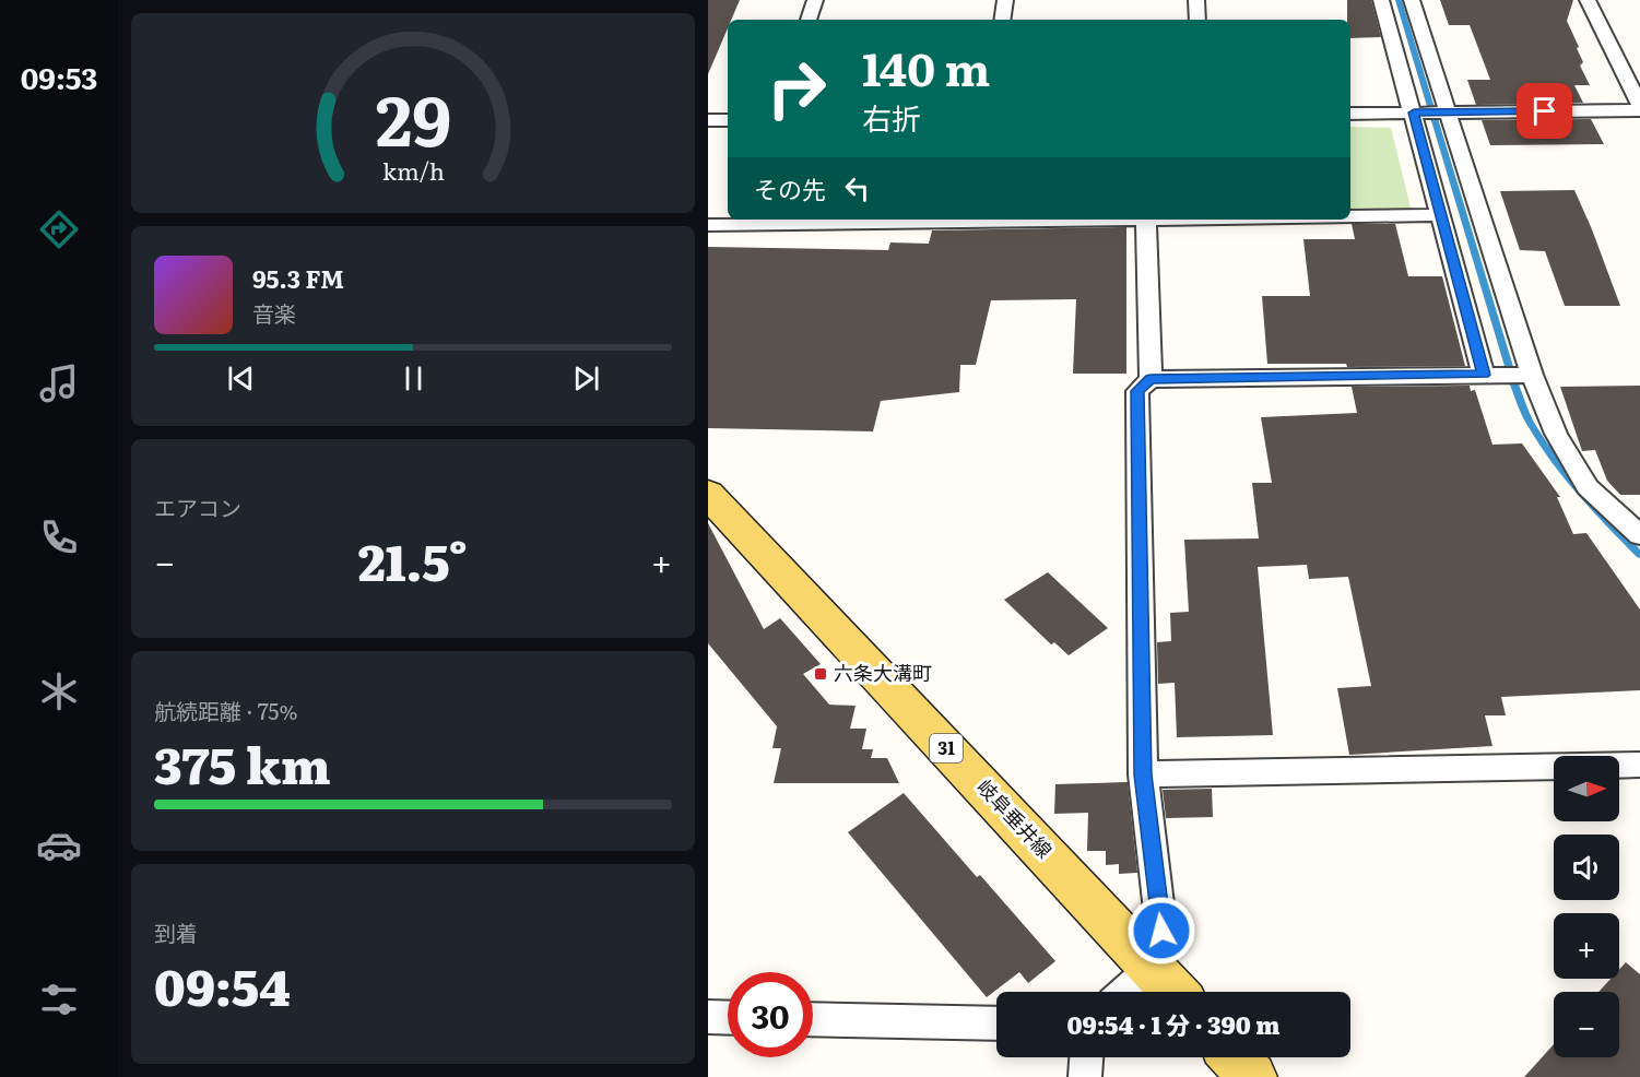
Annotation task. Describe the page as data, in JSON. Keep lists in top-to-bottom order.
{
  "streets": {
    "main road": ["31", "岐阜垂井線"]
  },
  "places": {
    "transit": ["六条大溝町"]
  },
  "north": "right",
  "page": {
    "tabs": "09:53",
    "turn": ["140 m", "右折"],
    "then": "その先",
    "song": ["95.3 FM", "音楽"],
    "tile": [
      "エアコン",
      ["航続距離 · 75%", "375 km"],
      ["到着", "09:54"]
    ],
    "heat": ["−", "21.5°", "+"],
    "map_buttons": ["+", "−"],
    "limit": "30",
    "trip": "09:54 · 1 分 · 390 m",
    "gauge": ["29", "km/h"]
  }
}
